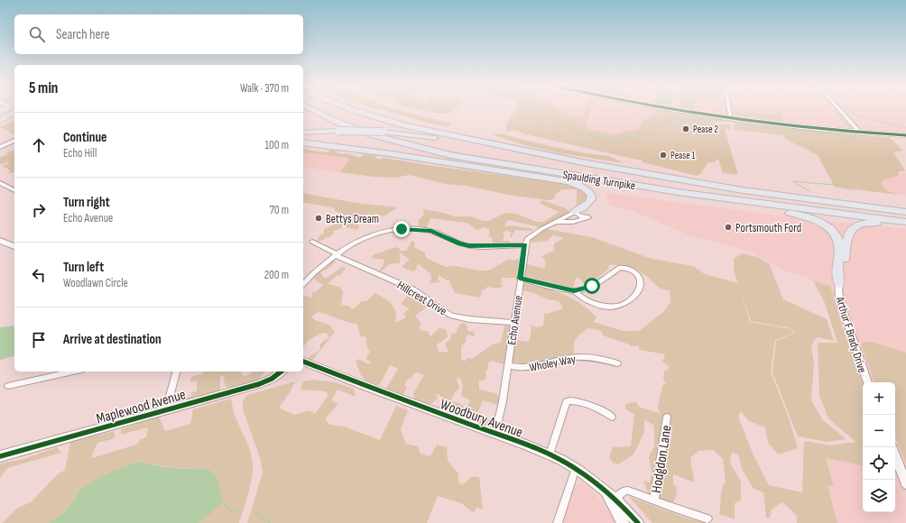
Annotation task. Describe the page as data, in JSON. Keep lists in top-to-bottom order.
{
  "streets": {
    "highway": ["Spaulding Turnpike"],
    "street": [
      "Hillcrest Drive",
      "Echo Avenue",
      "Arthur F Brady Drive",
      "Wholey Way",
      "Maplewood Avenue",
      "Woodbury Avenue",
      "Hodgdon Lane"
    ]
  },
  "crossings": [
    ["Hillcrest Drive", "Echo Avenue"],
    ["Echo Avenue", "Wholey Way"],
    ["Echo Avenue", "Woodbury Avenue"]
  ],
  "places": [
    "Pease 2",
    "Pease 1",
    "Bettys Dream",
    "Portsmouth Ford"
  ],
  "page": {
    "search": "Search here",
    "heading": ["5 min", "Walk · 370 m"],
    "list": [
      ["Continue", "Echo Hill", "100 m"],
      ["Turn right", "Echo Avenue", "70 m"],
      ["Turn left", "Woodlawn Circle", "200 m"],
      "Arrive at destination"
    ],
    "map_buttons": ["+", "−"]
  }
}
